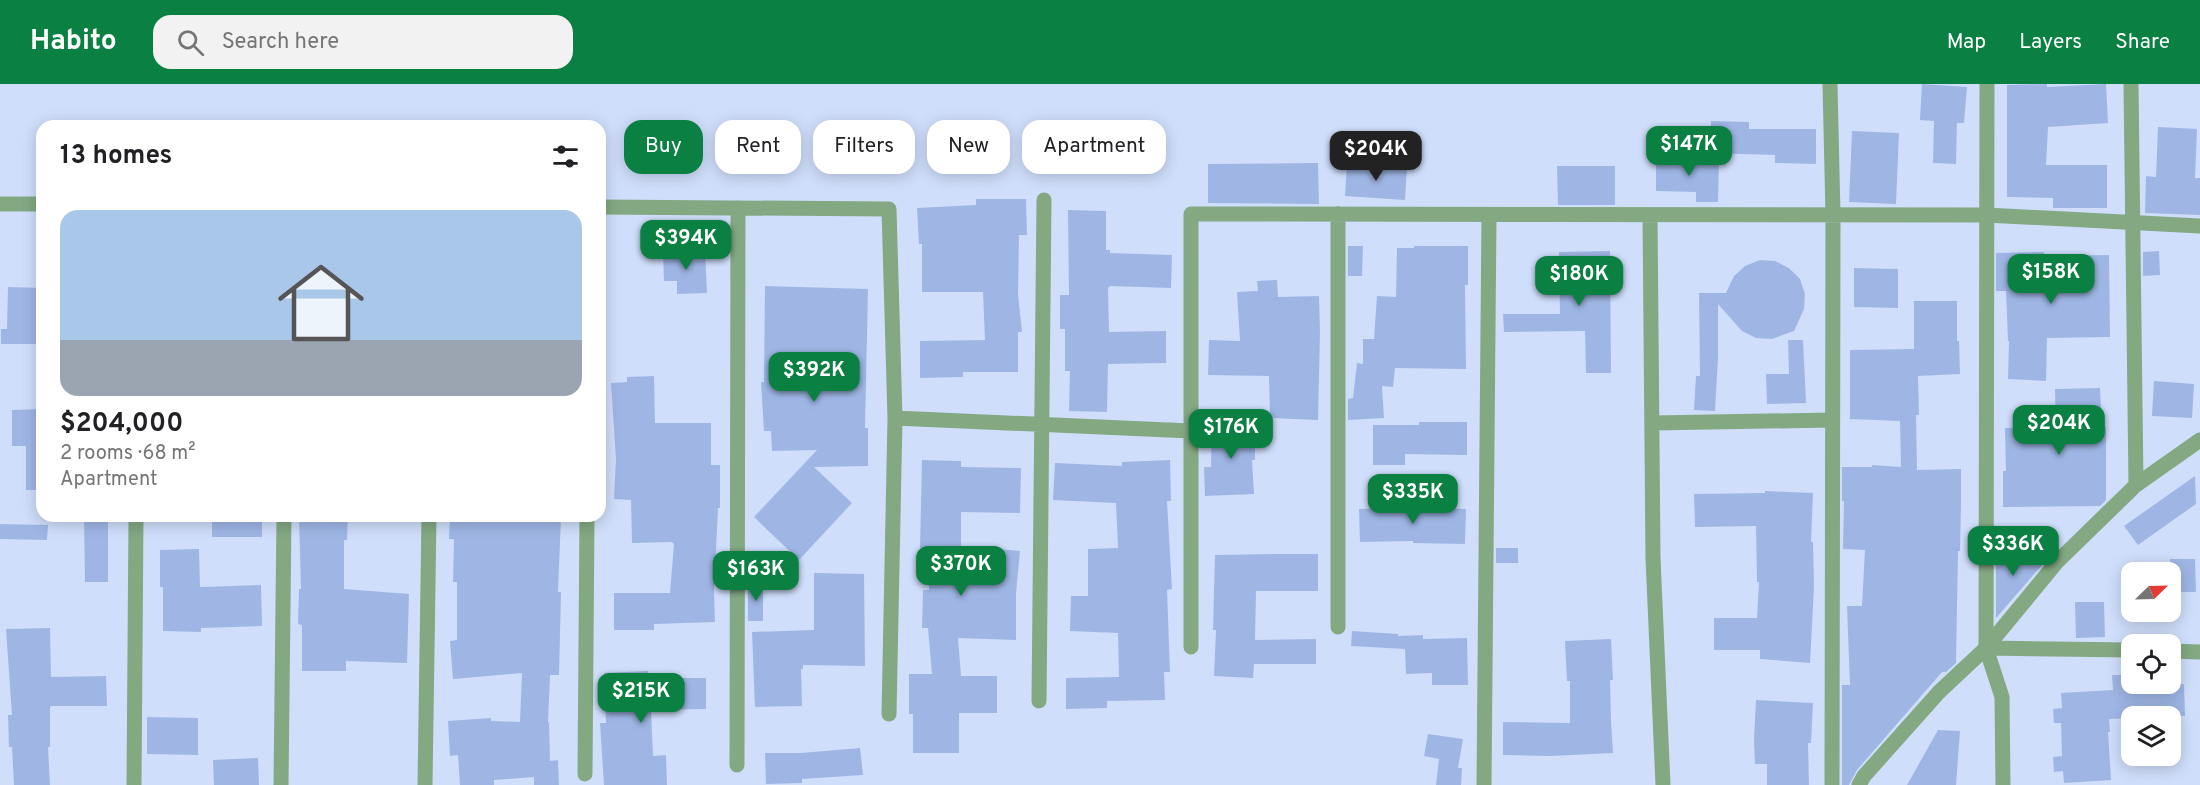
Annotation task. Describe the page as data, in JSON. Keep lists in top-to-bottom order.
{
  "north": "top right",
  "page": {
    "header": "Habito",
    "search": "Search here",
    "nav": ["Map", "Layers", "Share"],
    "chip": [
      "Buy",
      "Rent",
      "Filters",
      "New",
      "Apartment"
    ],
    "heading": "13 homes",
    "price": [
      "$147K",
      "$204K",
      "$394K",
      "$158K",
      "$180K",
      "$392K",
      "$204K",
      "$176K",
      "$335K",
      "$336K",
      "$370K",
      "$163K",
      "$215K"
    ],
    "list": [
      {
        "name": "$204,000",
        "note": "2 rooms · 68 m² · Apartment"
      }
    ]
  }
}
